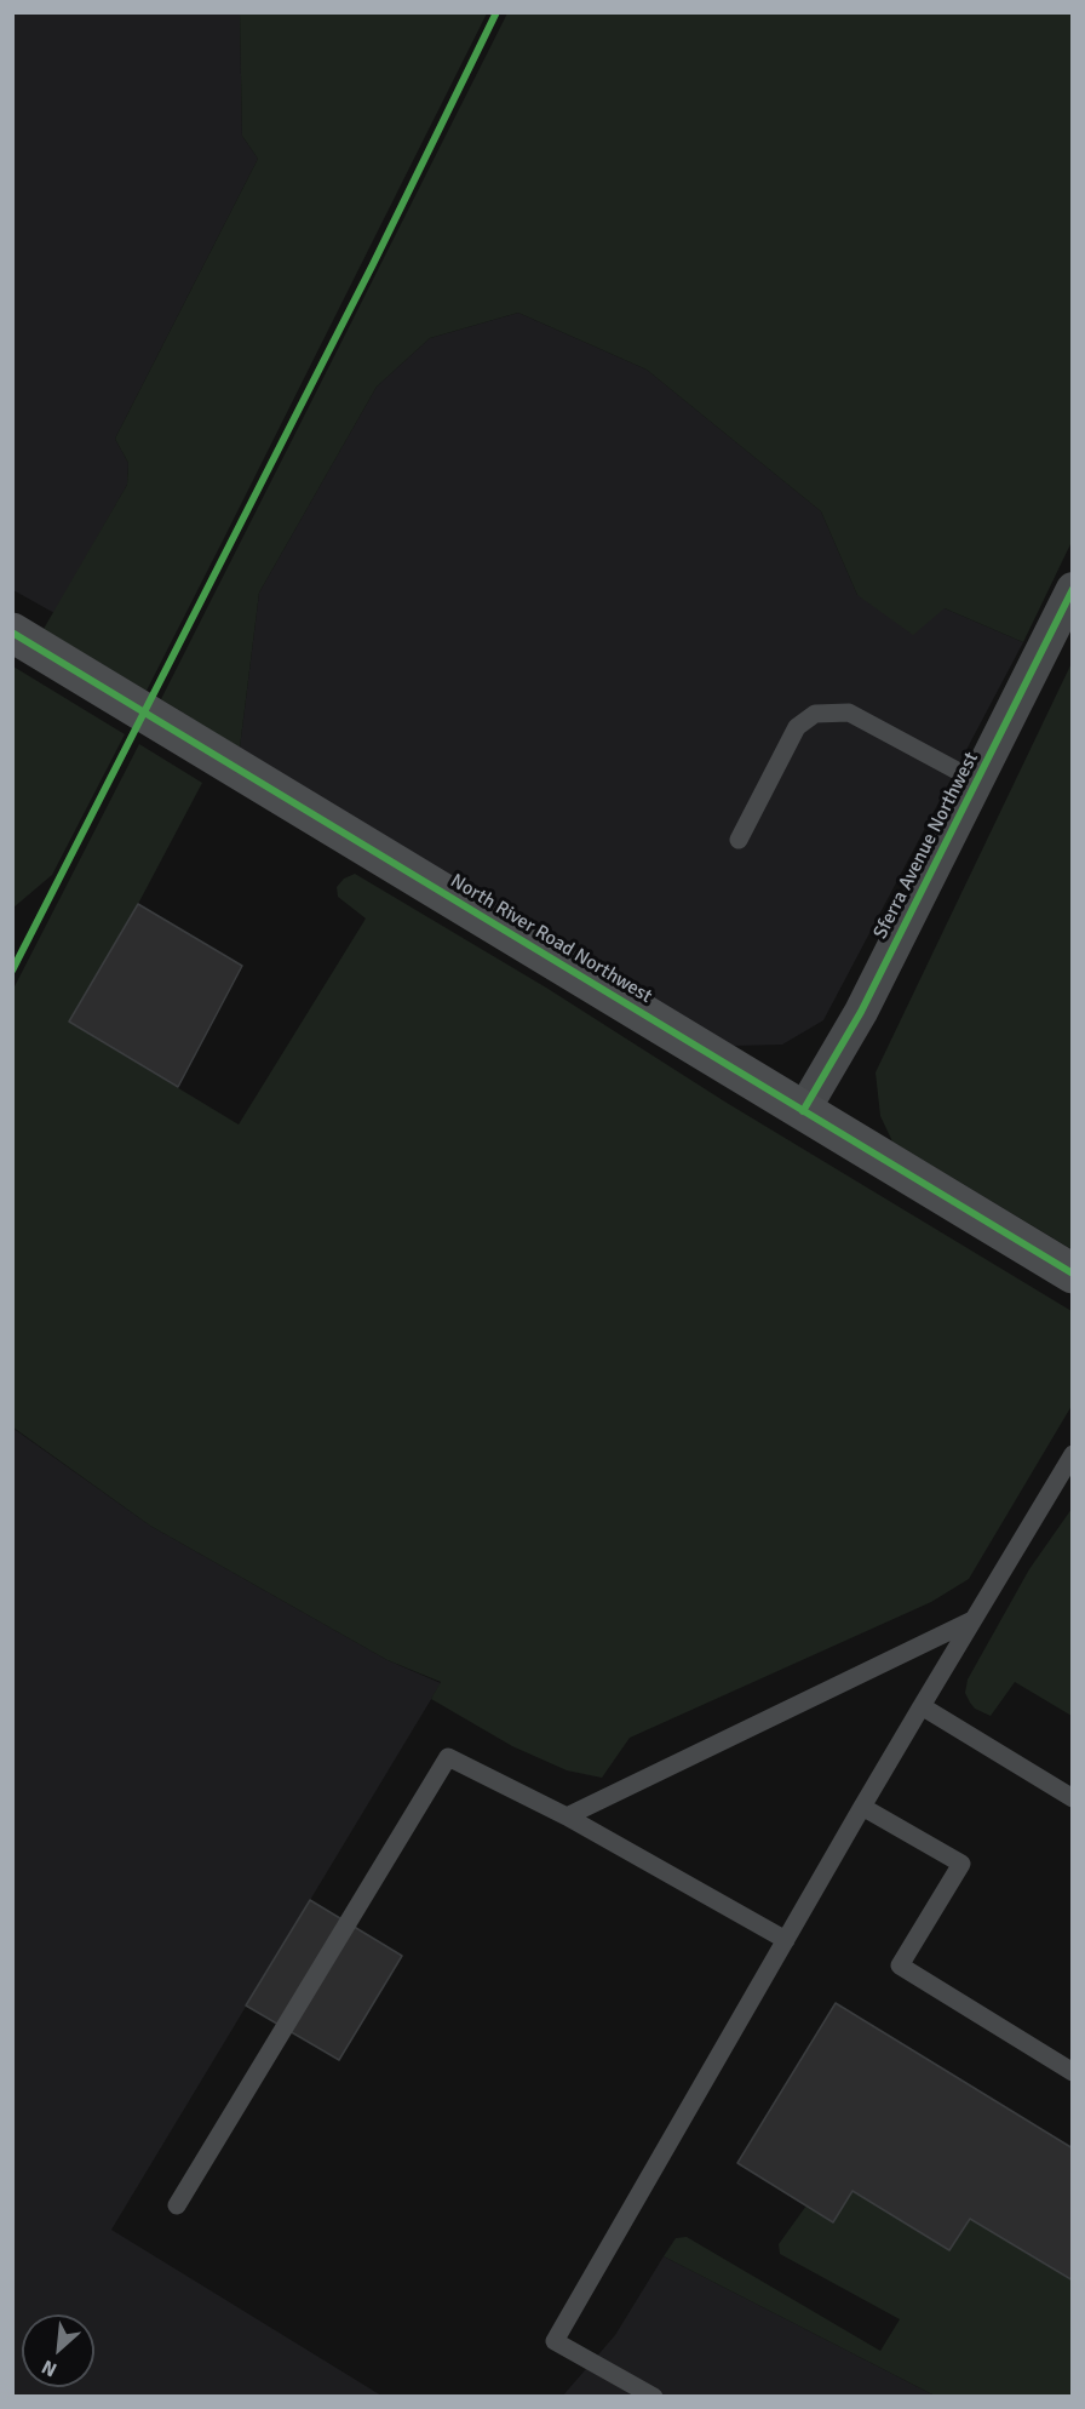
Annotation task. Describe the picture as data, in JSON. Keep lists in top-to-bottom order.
{
  "streets": {
    "street": ["Sferra Avenue Northwest", "North River Road Northwest"]
  },
  "crossings": [
    ["Sferra Avenue Northwest", "North River Road Northwest"]
  ],
  "north": "bottom left"
}
